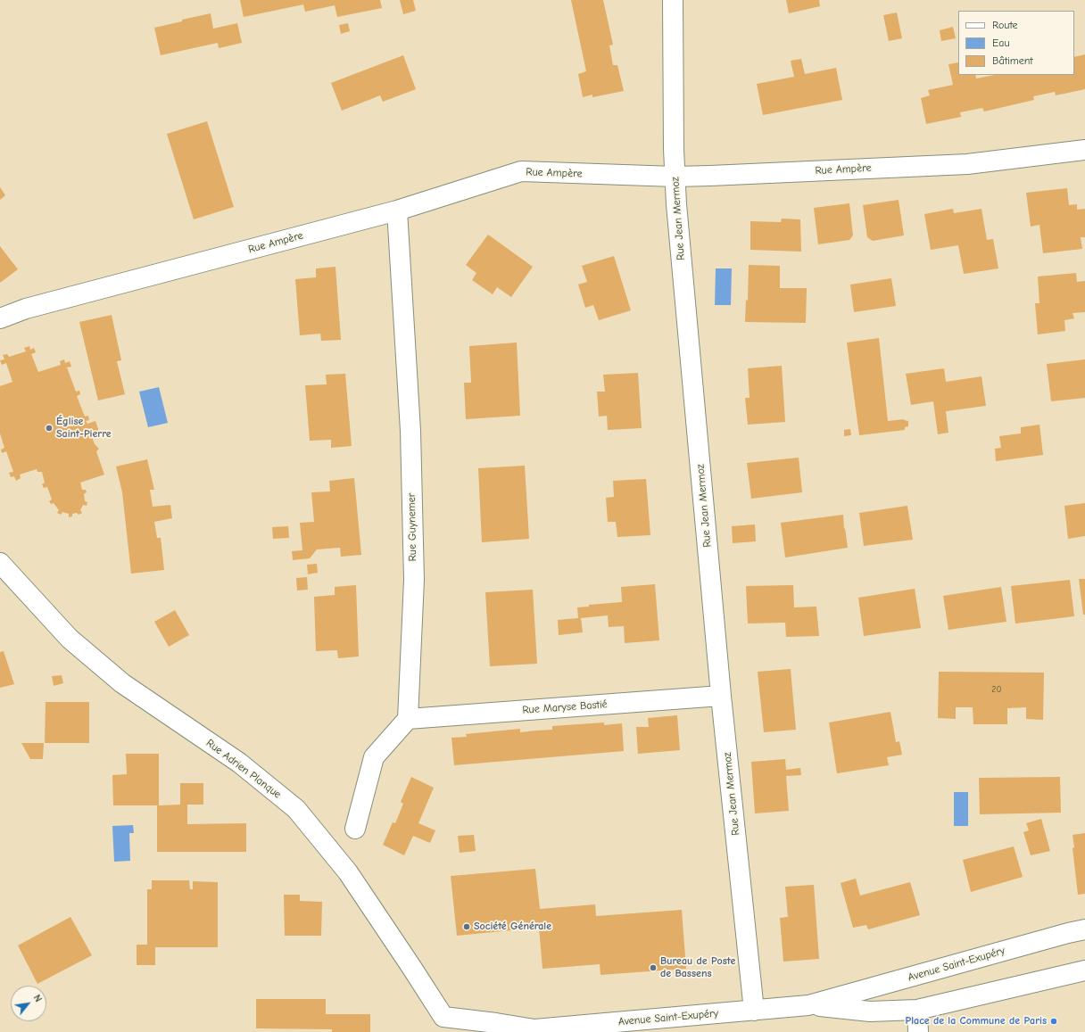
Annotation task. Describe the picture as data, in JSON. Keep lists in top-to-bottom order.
{
  "streets": {
    "street": [
      "Rue Ampère",
      "Rue Jean Mermoz",
      "Rue Guynemer",
      "Rue Maryse Bastié",
      "Rue Adrien Planque",
      "Avenue Saint-Exupéry"
    ]
  },
  "crossings": [
    ["Rue Ampère", "Rue Jean Mermoz"],
    ["Rue Ampère", "Rue Guynemer"],
    ["Rue Jean Mermoz", "Rue Maryse Bastié"],
    ["Rue Jean Mermoz", "Avenue Saint-Exupéry"],
    ["Rue Guynemer", "Rue Maryse Bastié"],
    ["Rue Adrien Planque", "Avenue Saint-Exupéry"]
  ],
  "places": [
    "Église Saint-Pierre",
    "Société Générale",
    "Bureau de Poste de Bassens",
    "Place de la Commune de Paris"
  ],
  "house_numbers": ["20"],
  "legend": ["Route", "Eau", "Bâtiment"],
  "north": "top right"
}
